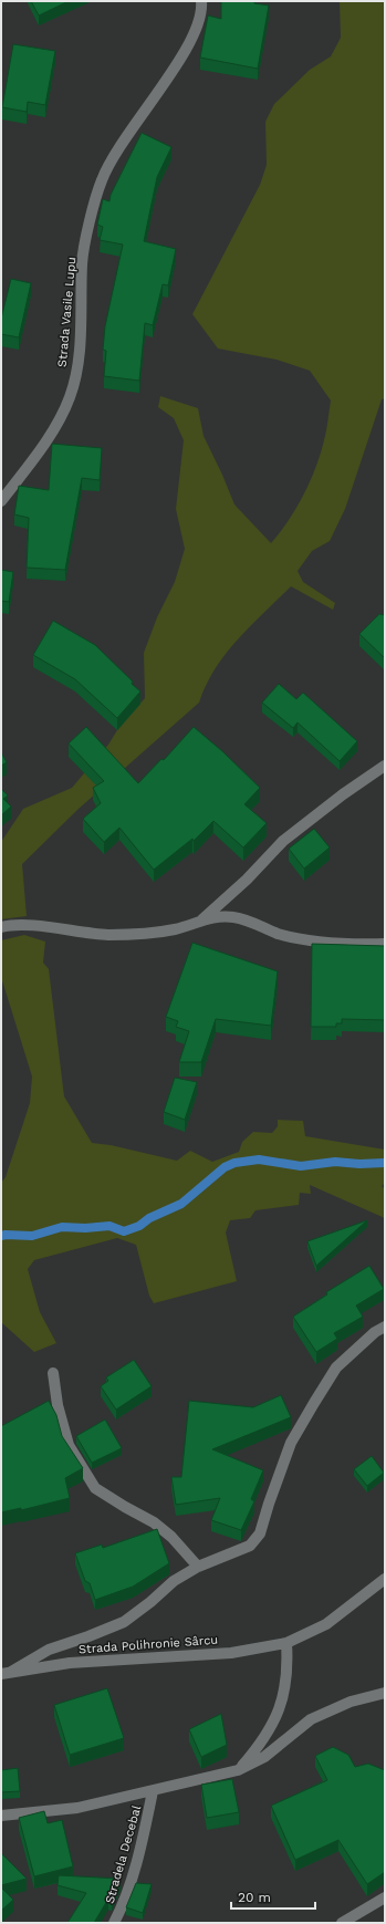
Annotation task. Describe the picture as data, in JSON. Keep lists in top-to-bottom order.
{
  "streets": {
    "street": ["Strada Vasile Lupu", "Strada Polihronie Sârcu", "Stradela Decebal"]
  },
  "scale_bar": "20 m"
}
